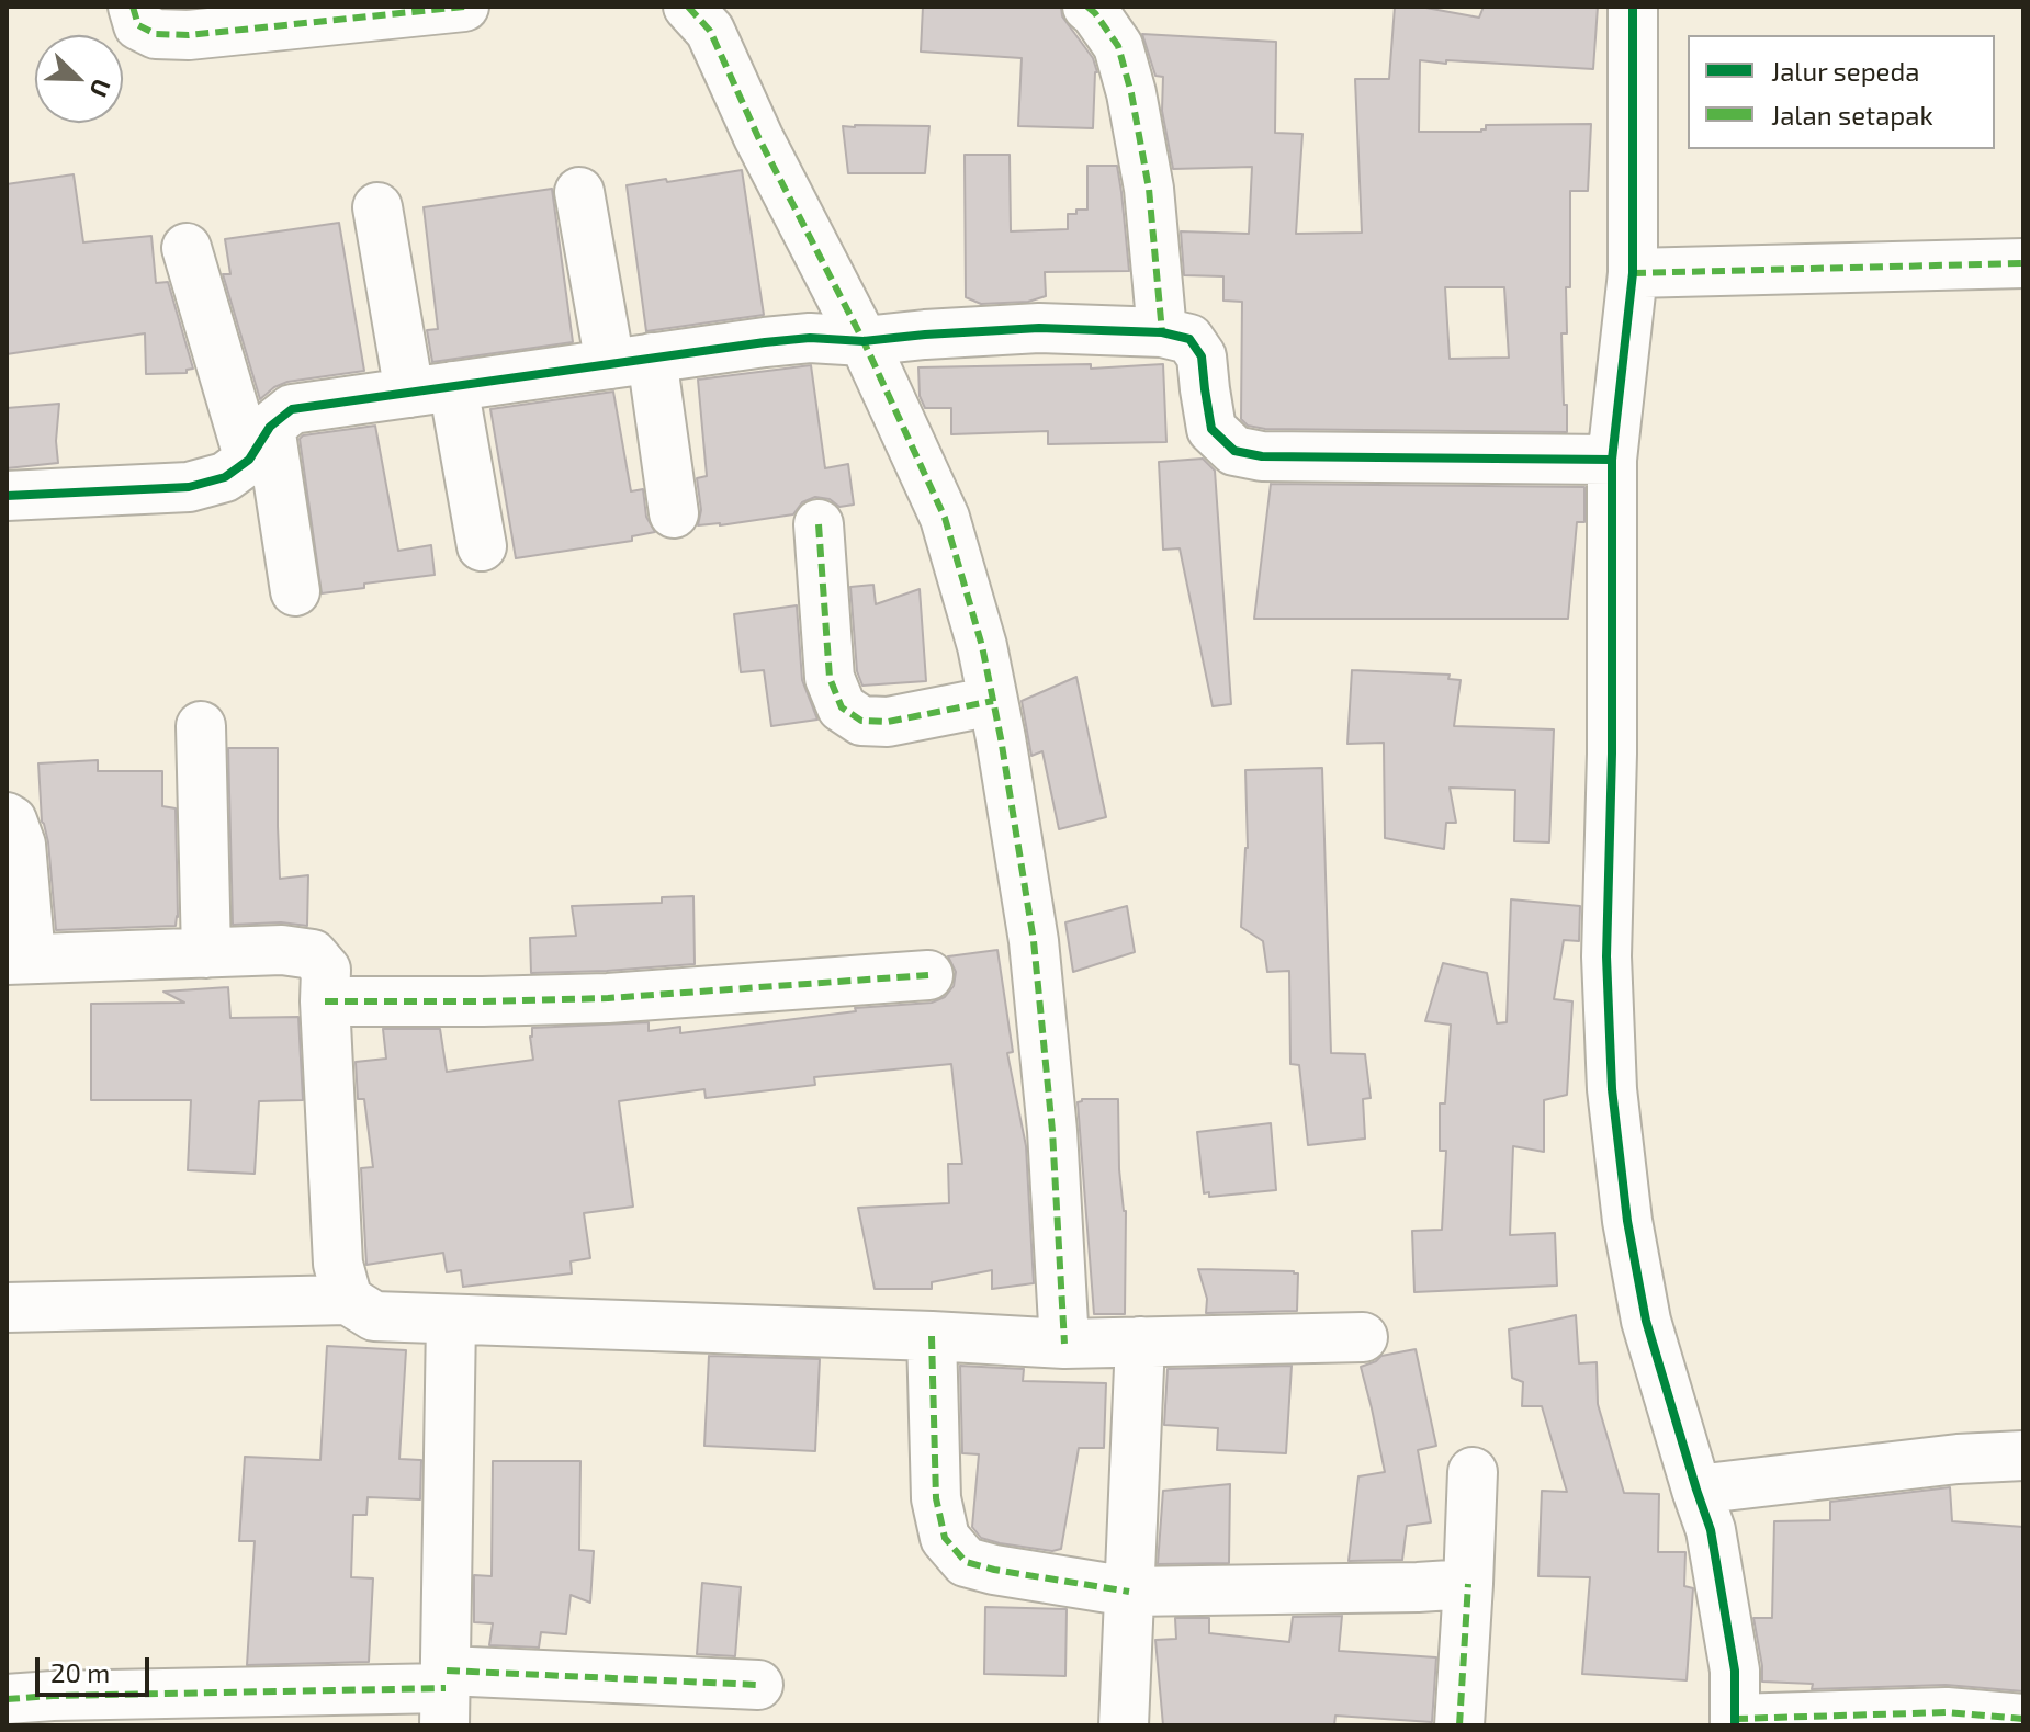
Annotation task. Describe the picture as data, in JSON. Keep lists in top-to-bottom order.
{
  "legend": ["Jalur sepeda", "Jalan setapak"],
  "scale_bar": "20 m",
  "north": "bottom right"
}
